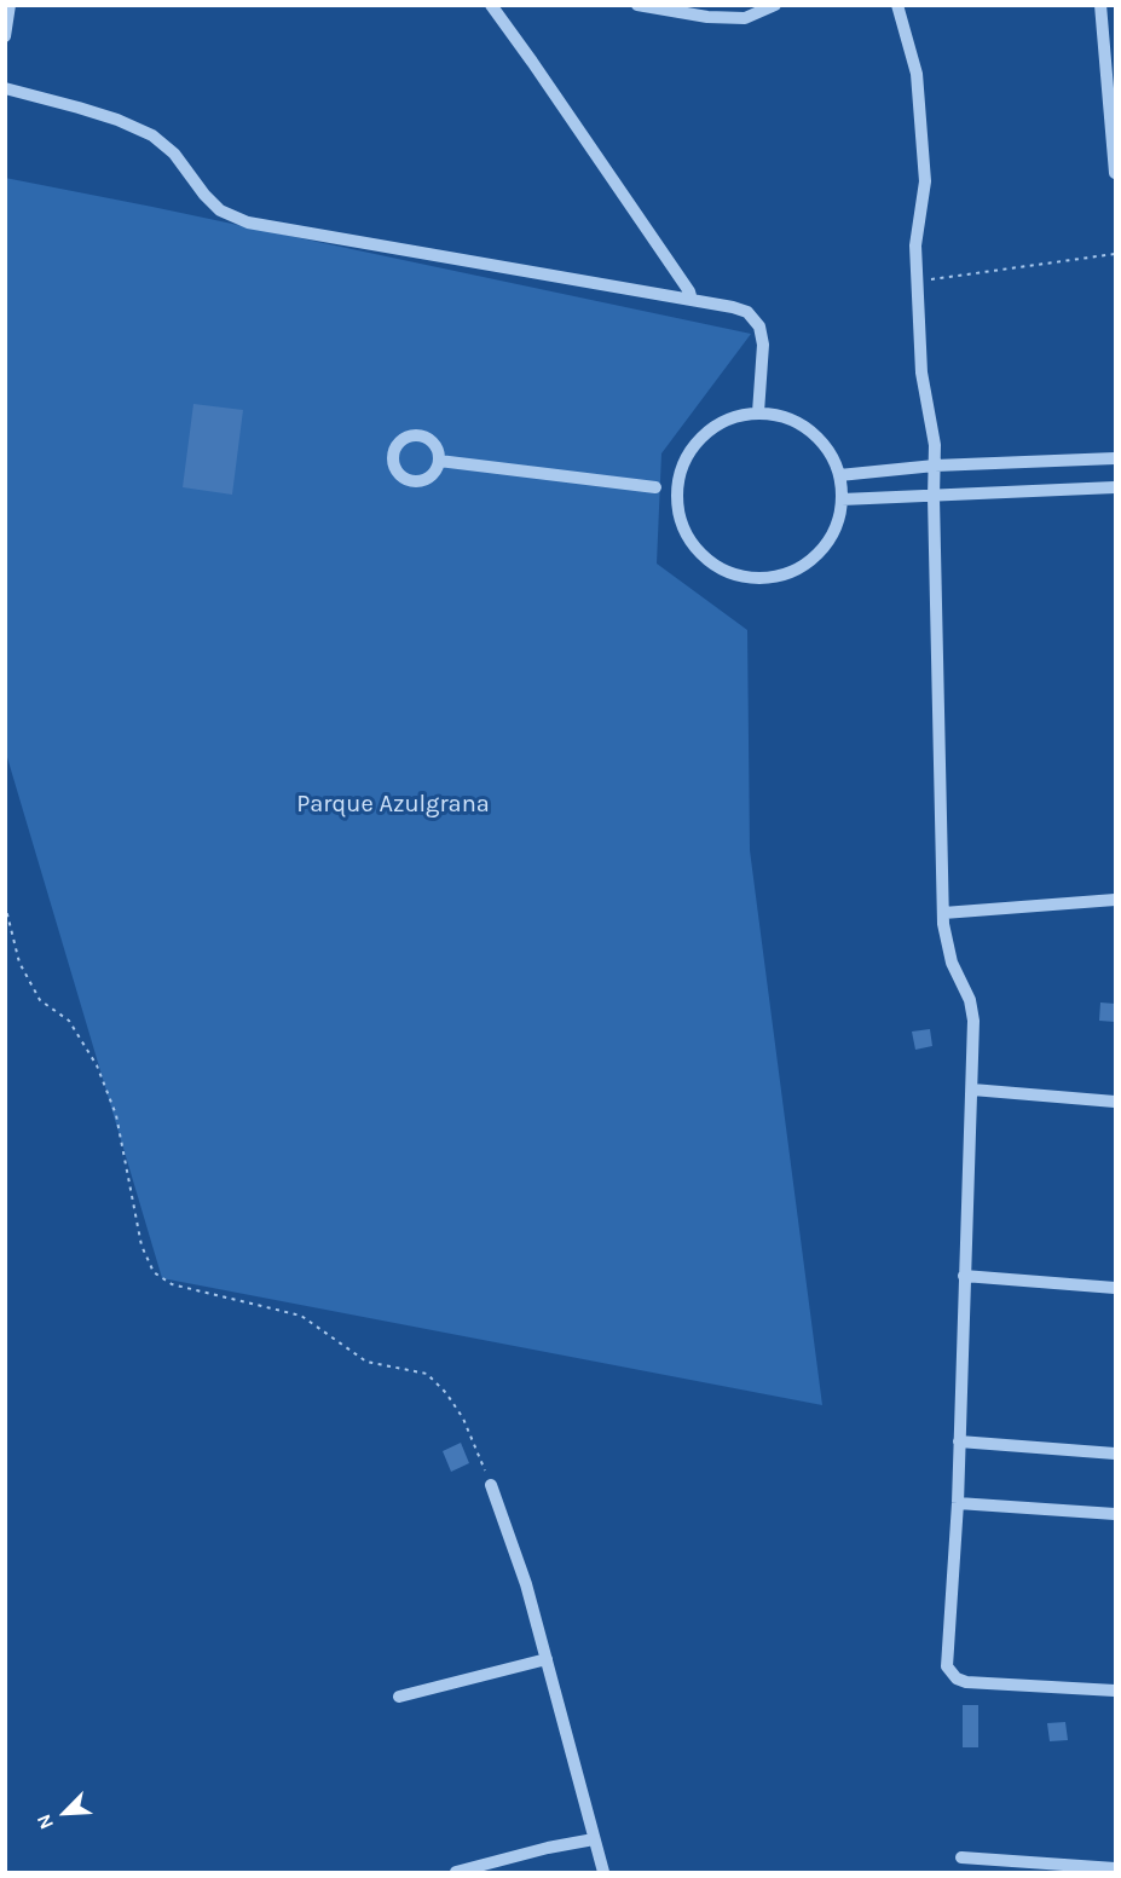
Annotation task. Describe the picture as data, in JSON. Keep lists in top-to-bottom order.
{
  "parks": ["Parque Azulgrana"],
  "north": "bottom left"
}
